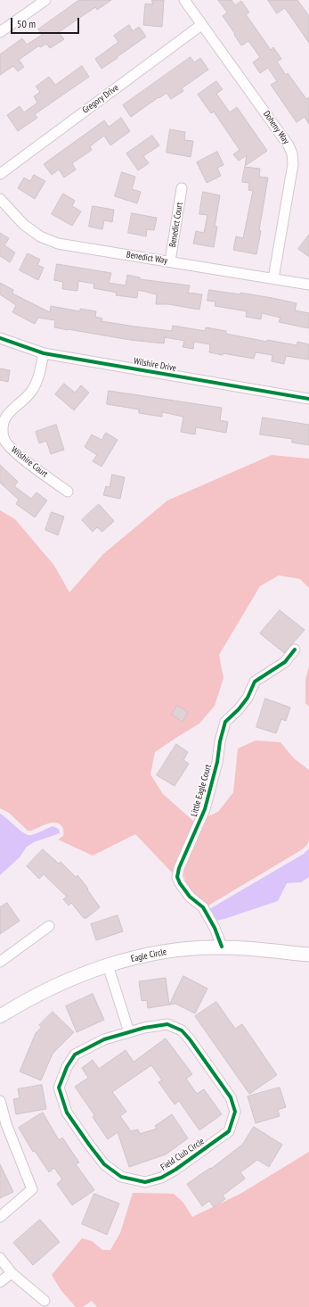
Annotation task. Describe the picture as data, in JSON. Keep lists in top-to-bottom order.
{
  "streets": {
    "street": [
      "Gregory Drive",
      "Doheny Way",
      "Benedict Court",
      "Benedict Way",
      "Wilshire Drive",
      "Wilshire Court",
      "Little Eagle Court",
      "Eagle Circle",
      "Field Club Circle"
    ]
  },
  "crossings": [
    ["Gregory Drive", "Doheny Way"],
    ["Doheny Way", "Benedict Way"],
    ["Benedict Court", "Benedict Way"],
    ["Wilshire Drive", "Wilshire Court"],
    ["Little Eagle Court", "Eagle Circle"]
  ],
  "scale_bar": "50 m"
}
